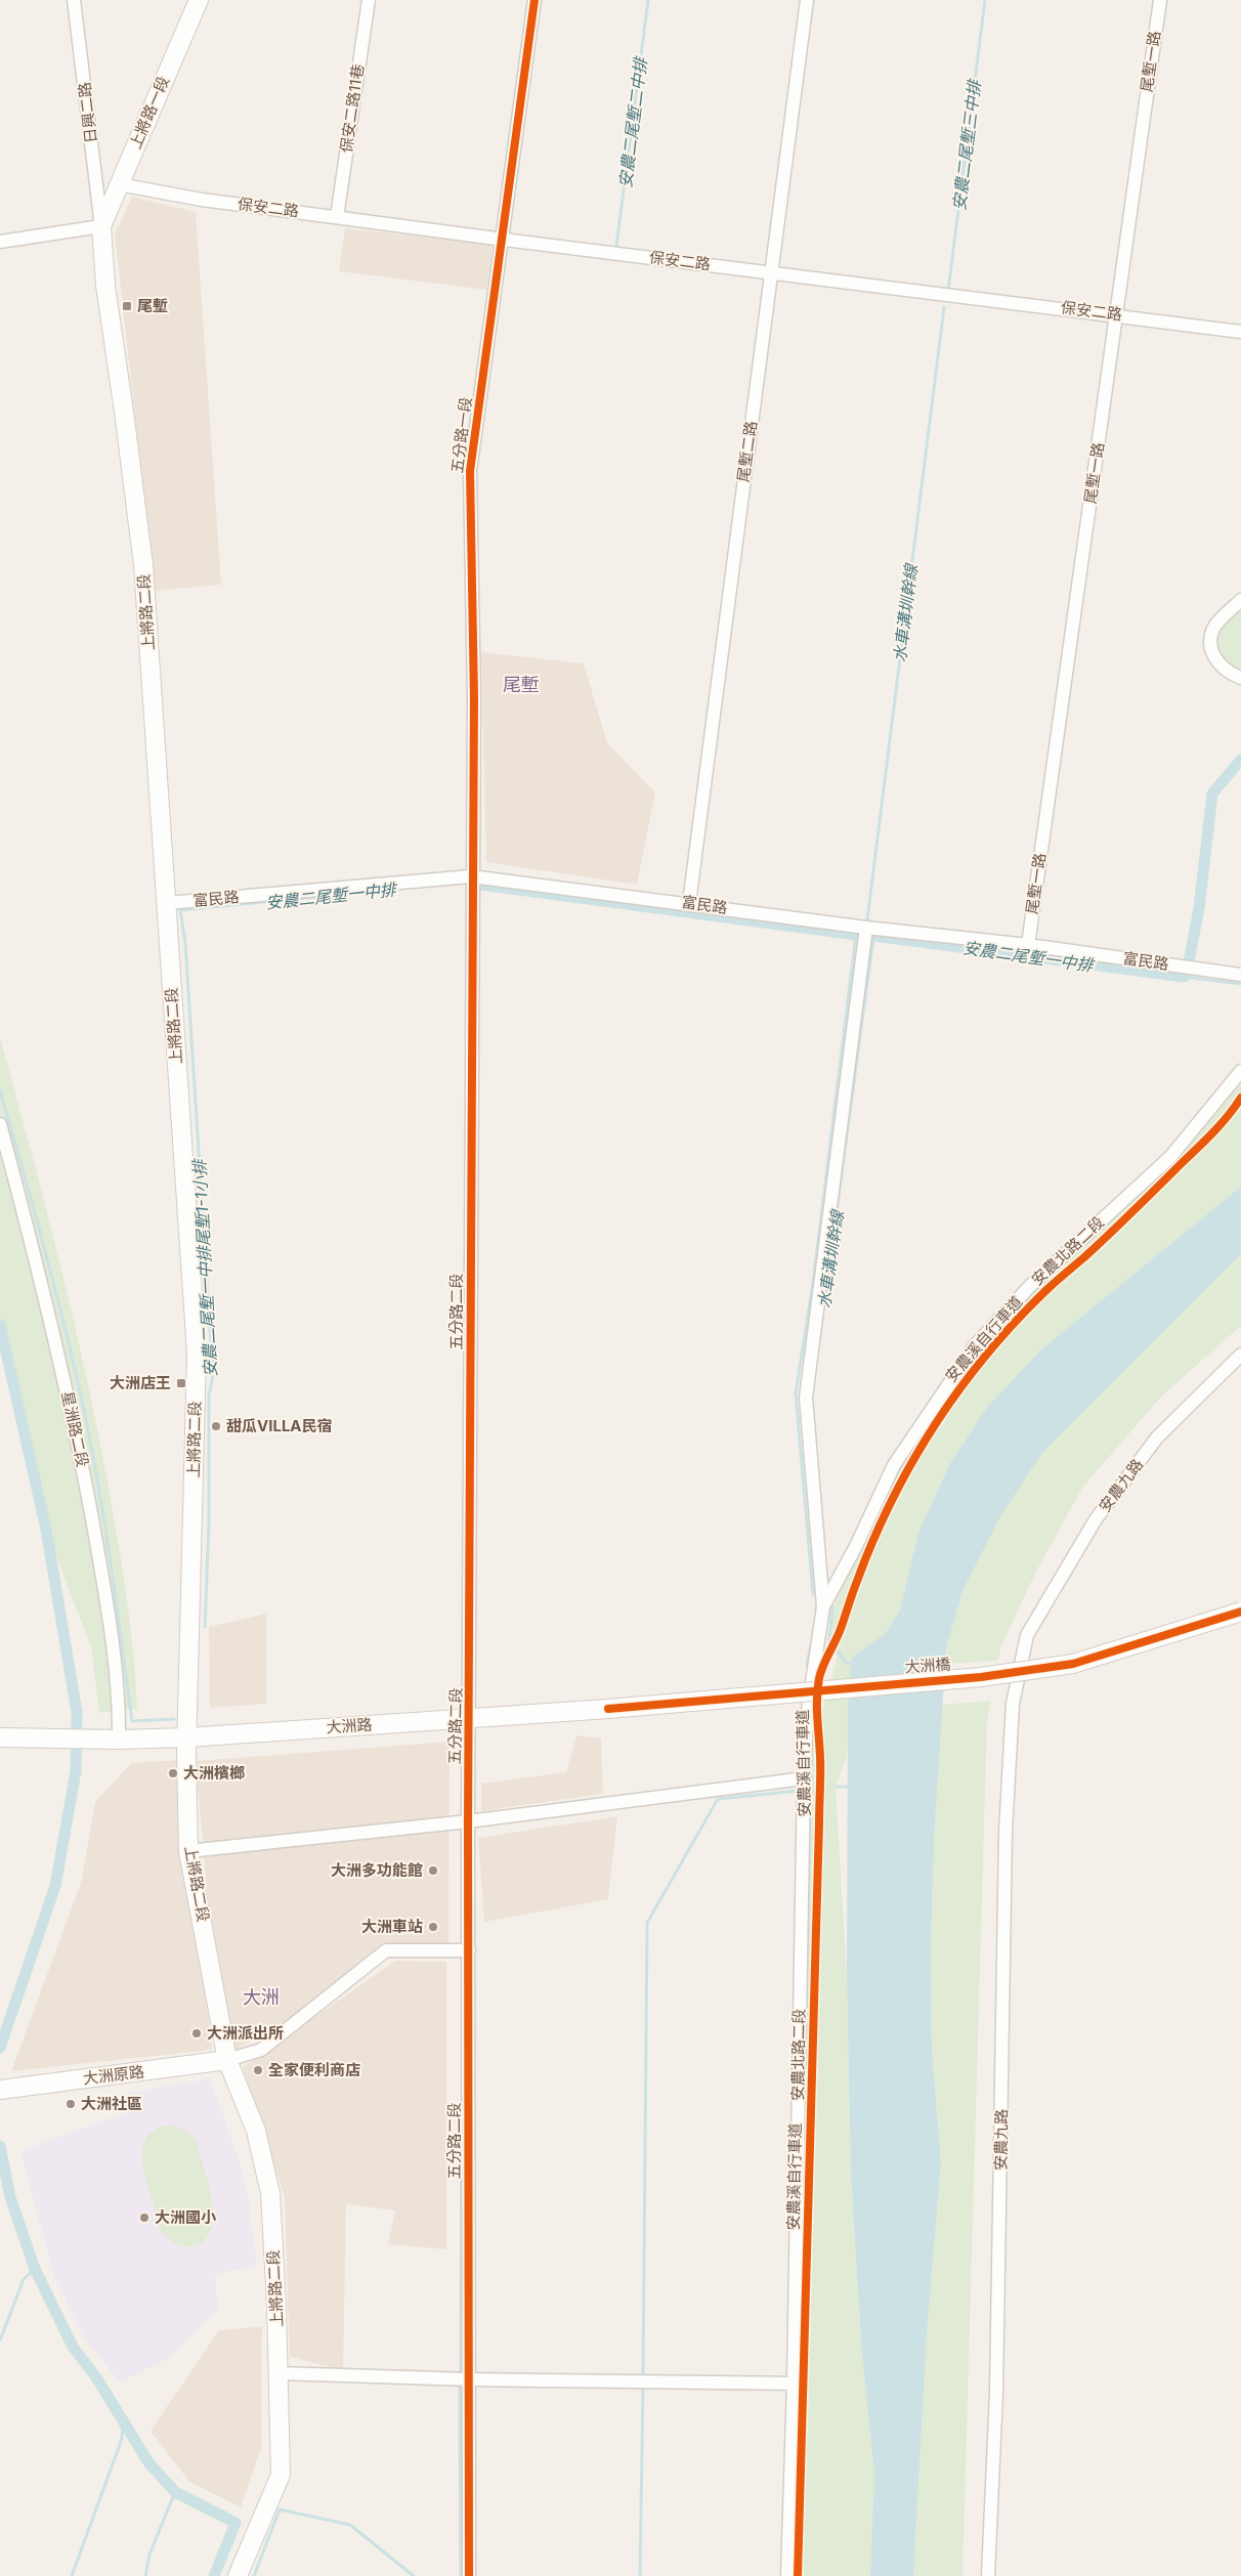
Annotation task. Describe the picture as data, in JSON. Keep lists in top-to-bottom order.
{
  "streets": {
    "main road": [
      "上將路一段",
      "上將路二段",
      "大洲橋",
      "大洲路",
      "大洲原路"
    ],
    "street": [
      "尾塹一路",
      "保安二路11巷",
      "日興二路",
      "保安二路",
      "五分路一段",
      "尾塹二路",
      "富民路",
      "安農北路二段",
      "五分路二段",
      "星洲路二段",
      "安農九路"
    ],
    "cycle path": ["安農溪自行車道"]
  },
  "crossings": [
    ["尾塹一路", "保安二路"],
    ["尾塹一路", "富民路"],
    ["保安二路11巷", "保安二路"],
    ["日興二路", "上將路一段"],
    ["日興二路", "上將路二段"],
    ["上將路一段", "保安二路"],
    ["上將路一段", "上將路二段"],
    ["保安二路", "五分路一段"],
    ["保安二路", "尾塹二路"],
    ["五分路一段", "富民路"],
    ["五分路一段", "五分路二段"],
    ["尾塹二路", "富民路"],
    ["上將路二段", "富民路"],
    ["上將路二段", "大洲路"],
    ["上將路二段", "大洲原路"],
    ["富民路", "五分路二段"],
    ["五分路二段", "大洲路"],
    ["星洲路二段", "大洲路"],
    ["大洲橋", "大洲路"]
  ],
  "districts": ["尾塹", "大洲"],
  "water": [
    "安農二尾塹二中排",
    "安農二尾塹三中排",
    "水車溝圳幹線",
    "安農二尾塹一中排",
    "安農二尾塹一中排尾塹1-1小排"
  ],
  "places": {
    "transit": ["尾塹", "大洲店王"],
    "other": [
      "甜瓜VILLA民宿",
      "大洲檳榔",
      "大洲多功能館",
      "大洲車站",
      "大洲派出所",
      "全家便利商店",
      "大洲社區",
      "大洲國小"
    ]
  }
}
